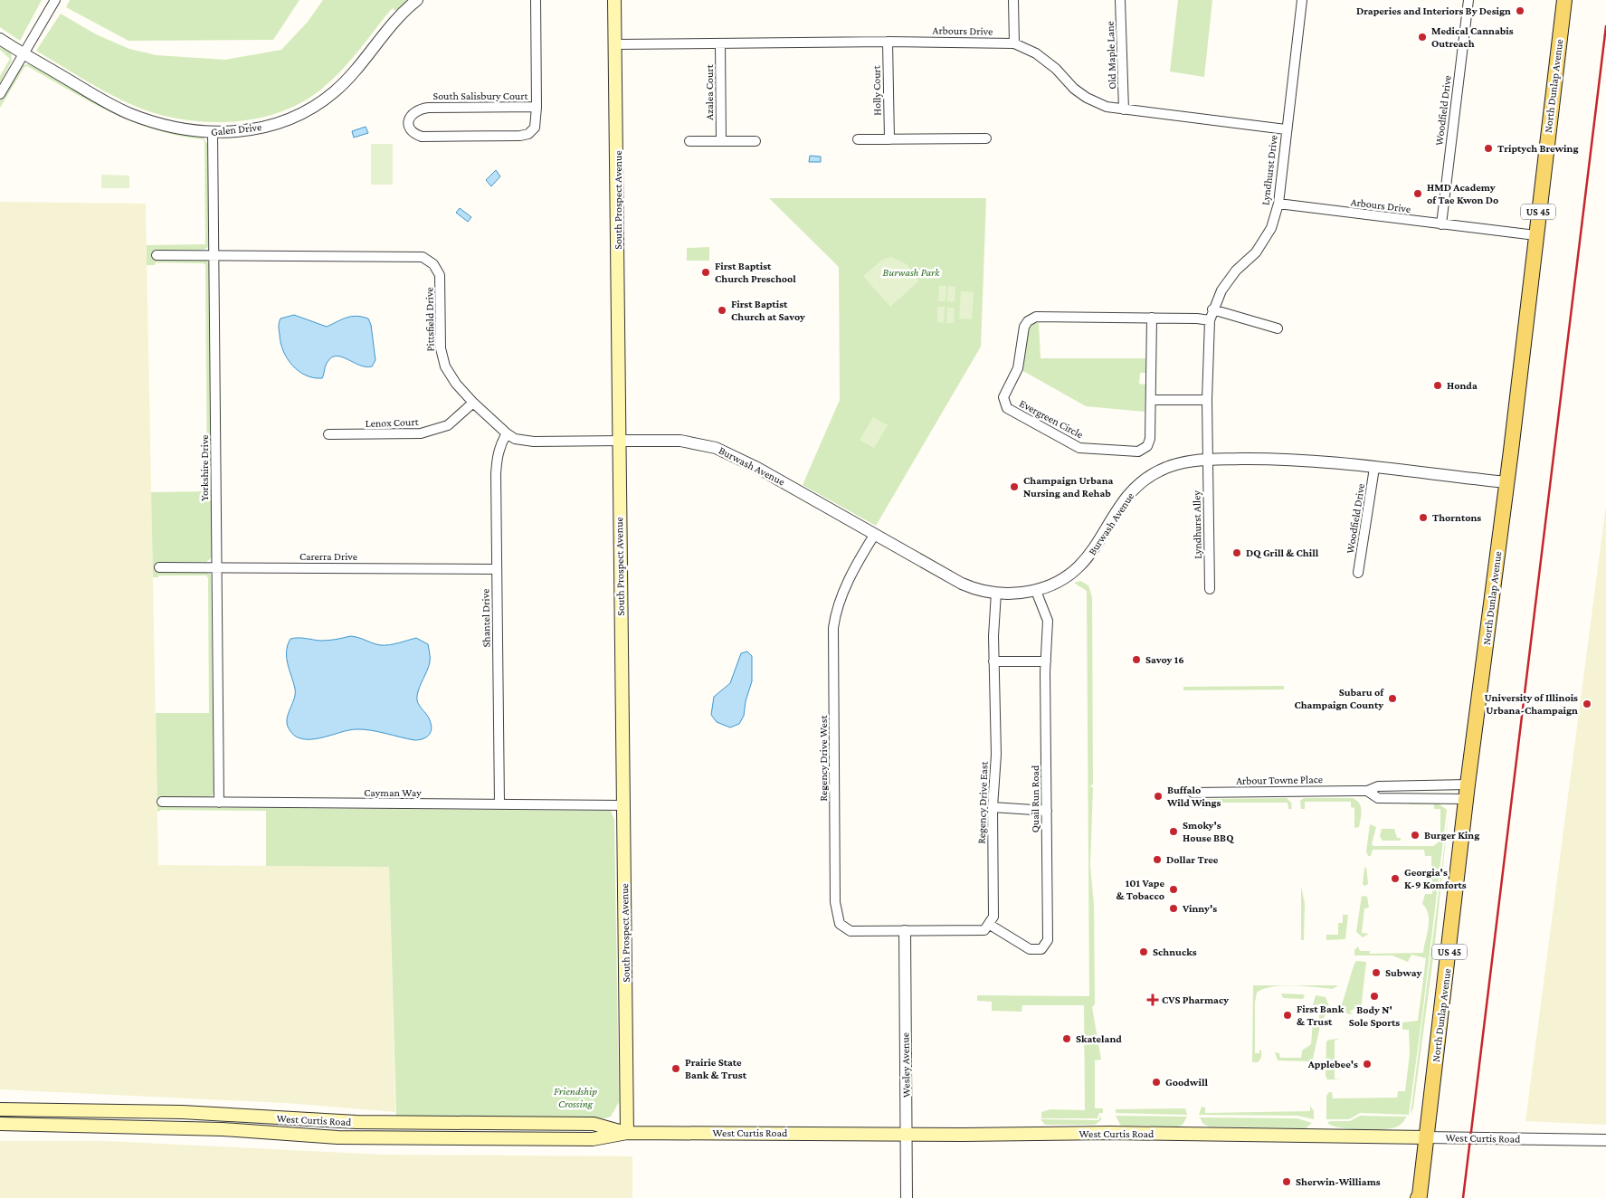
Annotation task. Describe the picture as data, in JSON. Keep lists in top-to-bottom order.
{
  "streets": {
    "main road": [
      "North Dunlap Avenue",
      "South Prospect Avenue",
      "US 45",
      "West Curtis Road"
    ],
    "street": [
      "Arbours Drive",
      "Old Maple Lane",
      "Holly Court",
      "Azalea Court",
      "South Salisbury Court",
      "Woodfield Drive",
      "Galen Drive",
      "Lyndhurst Drive",
      "Pittsfield Drive",
      "Evergreen Circle",
      "Lenox Court",
      "Burwash Avenue",
      "Yorkshire Drive",
      "Lyndhurst Alley",
      "Carerra Drive",
      "Shantel Drive",
      "Regency Drive West",
      "Arbour Towne Place",
      "Cayman Way",
      "Quail Run Road",
      "Regency Drive East",
      "Wesley Avenue"
    ]
  },
  "crossings": [
    ["Arbours Drive", "Old Maple Lane"],
    ["Arbours Drive", "North Dunlap Avenue"],
    ["Arbours Drive", "Holly Court"],
    ["Arbours Drive", "Azalea Court"],
    ["Arbours Drive", "Woodfield Drive"],
    ["Arbours Drive", "Lyndhurst Drive"],
    ["Arbours Drive", "South Prospect Avenue"],
    ["North Dunlap Avenue", "Burwash Avenue"],
    ["North Dunlap Avenue", "Arbour Towne Place"],
    ["North Dunlap Avenue", "West Curtis Road"],
    ["Woodfield Drive", "Burwash Avenue"],
    ["Galen Drive", "Yorkshire Drive"],
    ["Lyndhurst Drive", "Evergreen Circle"],
    ["Lyndhurst Drive", "Burwash Avenue"],
    ["Lyndhurst Drive", "Lyndhurst Alley"],
    ["South Prospect Avenue", "Pittsfield Drive"],
    ["South Prospect Avenue", "Burwash Avenue"],
    ["South Prospect Avenue", "Cayman Way"],
    ["South Prospect Avenue", "West Curtis Road"],
    ["Pittsfield Drive", "Lenox Court"],
    ["Pittsfield Drive", "Burwash Avenue"],
    ["Pittsfield Drive", "Yorkshire Drive"],
    ["Pittsfield Drive", "Shantel Drive"],
    ["Burwash Avenue", "Lyndhurst Alley"],
    ["Burwash Avenue", "Regency Drive West"],
    ["Burwash Avenue", "Quail Run Road"],
    ["Burwash Avenue", "Regency Drive East"],
    ["Yorkshire Drive", "Carerra Drive"],
    ["Yorkshire Drive", "Cayman Way"],
    ["Carerra Drive", "Shantel Drive"],
    ["Shantel Drive", "Cayman Way"],
    ["Regency Drive West", "Wesley Avenue"],
    ["Quail Run Road", "Regency Drive East"],
    ["Wesley Avenue", "West Curtis Road"]
  ],
  "parks": ["Burwash Park", "Friendship Crossing"],
  "places": {
    "other": [
      "Draperies and Interiors By Design",
      "Medical Cannabis Outreach",
      "Triptych Brewing",
      "HMD Academy of Tae Kwon Do",
      "First Baptist Church Preschool",
      "First Baptist Church at Savoy",
      "Honda",
      "Champaign Urbana Nursing and Rehab",
      "Thorntons",
      "DQ Grill & Chill",
      "Savoy 16",
      "Subaru of Champaign County",
      "University of Illinois Urbana-Champaign",
      "Buffalo Wild Wings",
      "Smoky's House BBQ",
      "Burger King",
      "Dollar Tree",
      "Georgia's K-9 Komforts",
      "101 Vape & Tobacco",
      "Vinny's",
      "Schnucks",
      "Subway",
      "Body N' Sole Sports",
      "First Bank & Trust",
      "Skateland",
      "Applebee's",
      "Prairie State Bank & Trust",
      "Goodwill",
      "Sherwin-Williams"
    ],
    "health": ["CVS Pharmacy"]
  }
}
